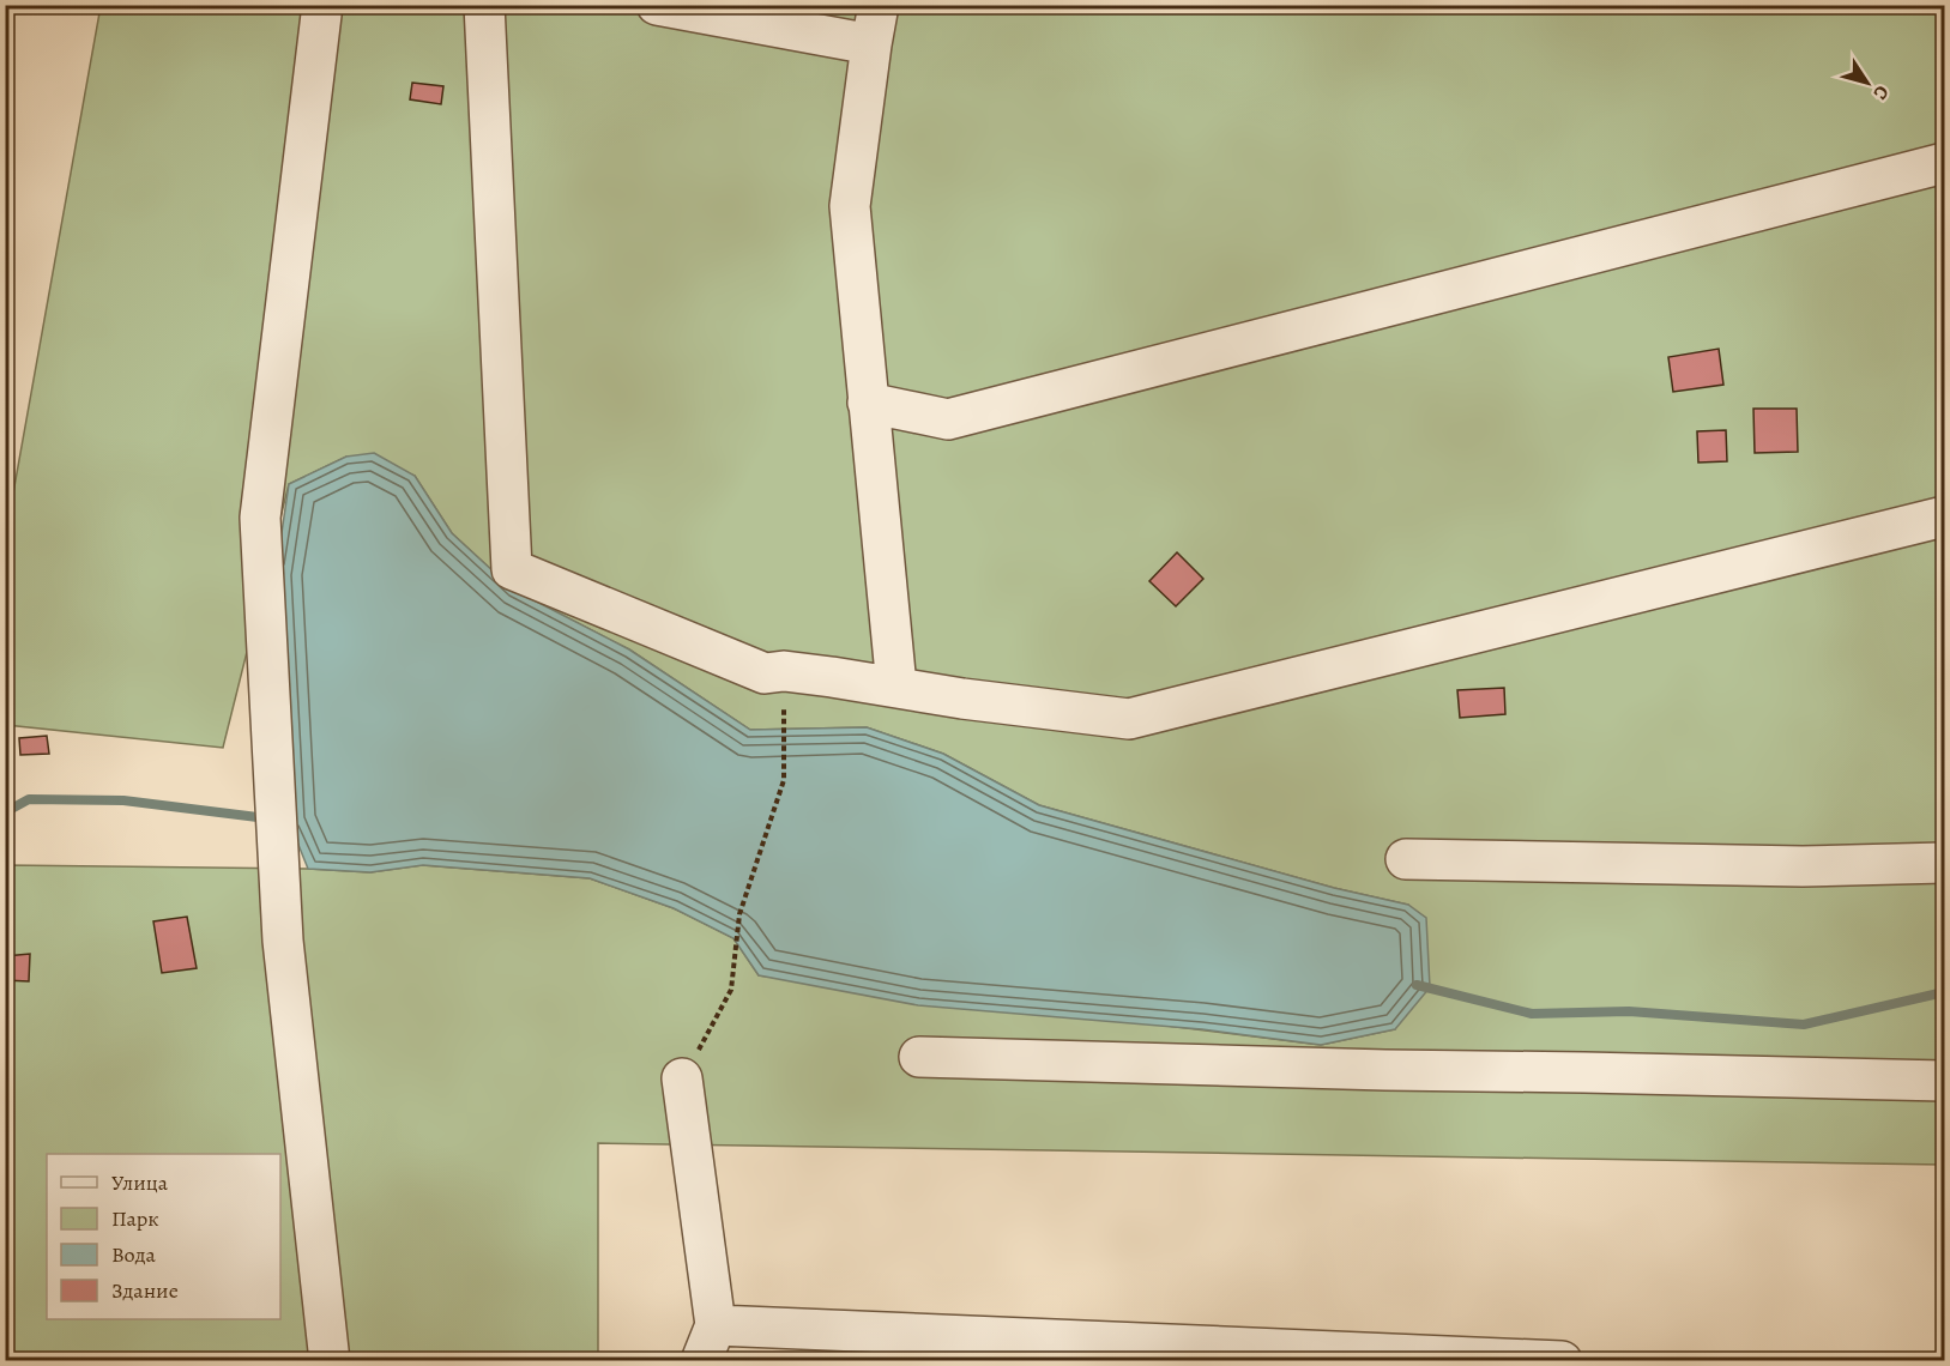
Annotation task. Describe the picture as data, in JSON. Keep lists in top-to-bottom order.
{
  "legend": [
    "Улица",
    "Парк",
    "Вода",
    "Здание"
  ],
  "north": "bottom right"
}
